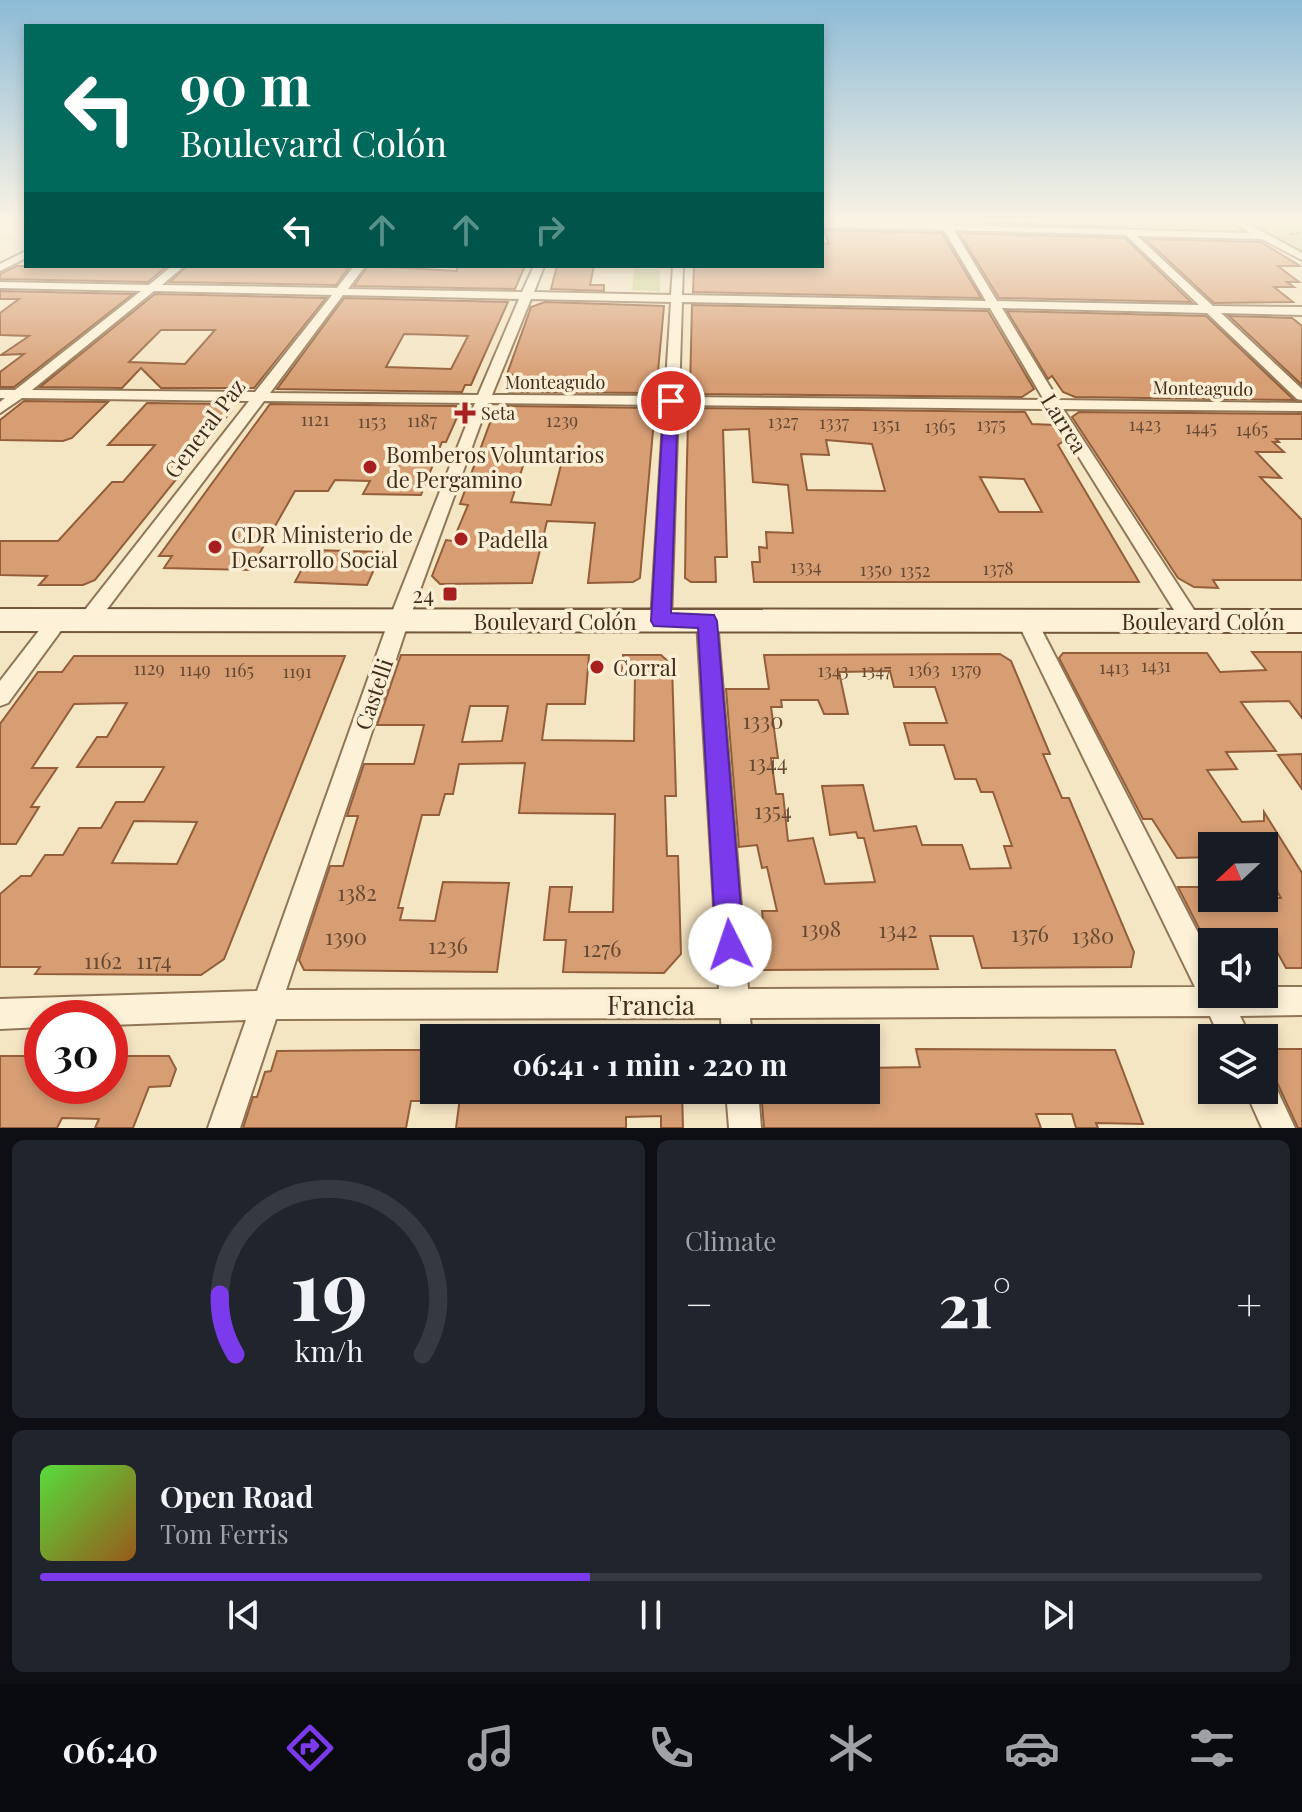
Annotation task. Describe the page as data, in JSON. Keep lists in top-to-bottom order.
{
  "streets": {
    "main road": ["Boulevard Colón"],
    "street": [
      "Monteagudo",
      "Larrea",
      "General Paz",
      "Castelli",
      "Francia"
    ]
  },
  "crossings": [
    ["Monteagudo", "Larrea"],
    ["Monteagudo", "General Paz"],
    ["Monteagudo", "Castelli"],
    ["Larrea", "Boulevard Colón"],
    ["General Paz", "Boulevard Colón"],
    ["Boulevard Colón", "Castelli"],
    ["Castelli", "Francia"]
  ],
  "places": {
    "health": ["Seta"],
    "other": [
      "Bomberos Voluntarios de Pergamino",
      "Padella",
      "CDR Ministerio de Desarrollo Social",
      "Corral"
    ],
    "transit": ["24"]
  },
  "house_numbers": [
    "1121",
    "1187",
    "1239",
    "1153",
    "1327",
    "1337",
    "1351",
    "1375",
    "1423",
    "1365",
    "1445",
    "1465",
    "1334",
    "1378",
    "1350",
    "1352",
    "1431",
    "1413",
    "1129",
    "1149",
    "1363",
    "1379",
    "1165",
    "1343",
    "1347",
    "1191",
    "1330",
    "1344",
    "1354",
    "1382",
    "1398",
    "1342",
    "1376",
    "1380",
    "1390",
    "1236",
    "1276",
    "1162",
    "1174"
  ],
  "north": "left",
  "page": {
    "turn": ["90 m", "Boulevard Colón"],
    "limit": "30",
    "trip": "06:41 · 1 min · 220 m",
    "tile": "Climate",
    "heat": ["−", "21°", "+"],
    "song": ["Open Road", "Tom Ferris"],
    "tabs": "06:40",
    "gauge": ["19", "km/h"]
  }
}
